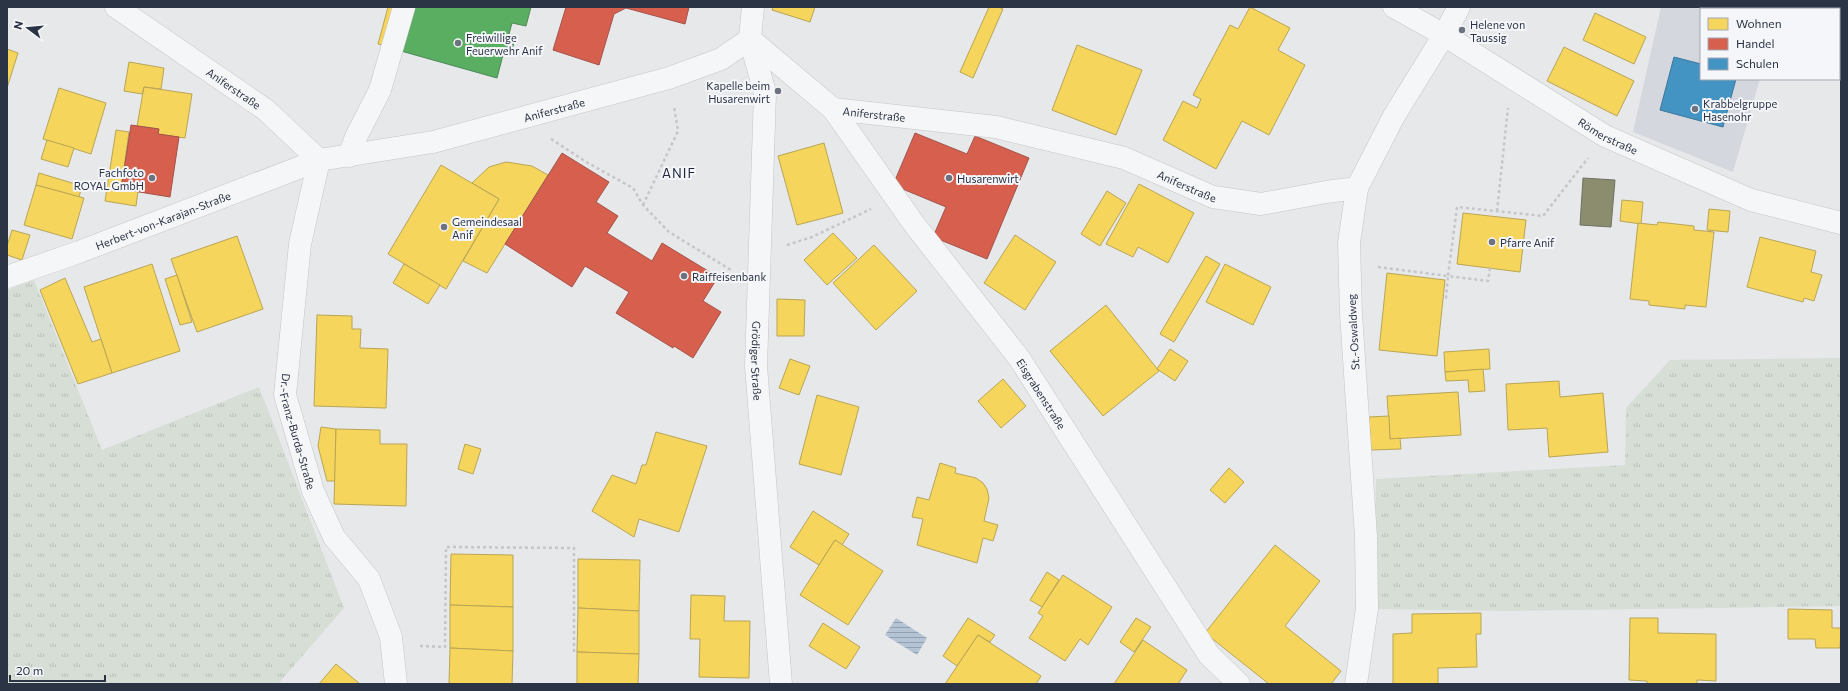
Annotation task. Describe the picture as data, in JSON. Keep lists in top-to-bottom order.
{
  "streets": {
    "street": [
      "Aniferstraße",
      "Römerstraße",
      "Herbert-von-Karajan-Straße",
      "St.-Oswaldweg",
      "Grödiger Straße",
      "Eisgrabenstraße",
      "Dr.-Franz-Burda-Straße"
    ]
  },
  "crossings": [
    ["Aniferstraße", "Herbert-von-Karajan-Straße"],
    ["Aniferstraße", "St.-Oswaldweg"],
    ["Aniferstraße", "Grödiger Straße"],
    ["Aniferstraße", "Eisgrabenstraße"],
    ["Aniferstraße", "Dr.-Franz-Burda-Straße"],
    ["Römerstraße", "St.-Oswaldweg"],
    ["Herbert-von-Karajan-Straße", "Dr.-Franz-Burda-Straße"]
  ],
  "districts": ["ANIF"],
  "places": [
    "Helene von Taussig",
    "Freiwillige Feuerwehr Anif",
    "Kapelle beim Husarenwirt",
    "Krabbelgruppe Hasenohr",
    "Fachfoto ROYAL GmbH",
    "Husarenwirt",
    "Gemeindesaal Anif",
    "Pfarre Anif",
    "Raiffeisenbank"
  ],
  "legend": ["Wohnen", "Handel", "Schulen"],
  "scale_bar": "20 m",
  "north": "left"
}
